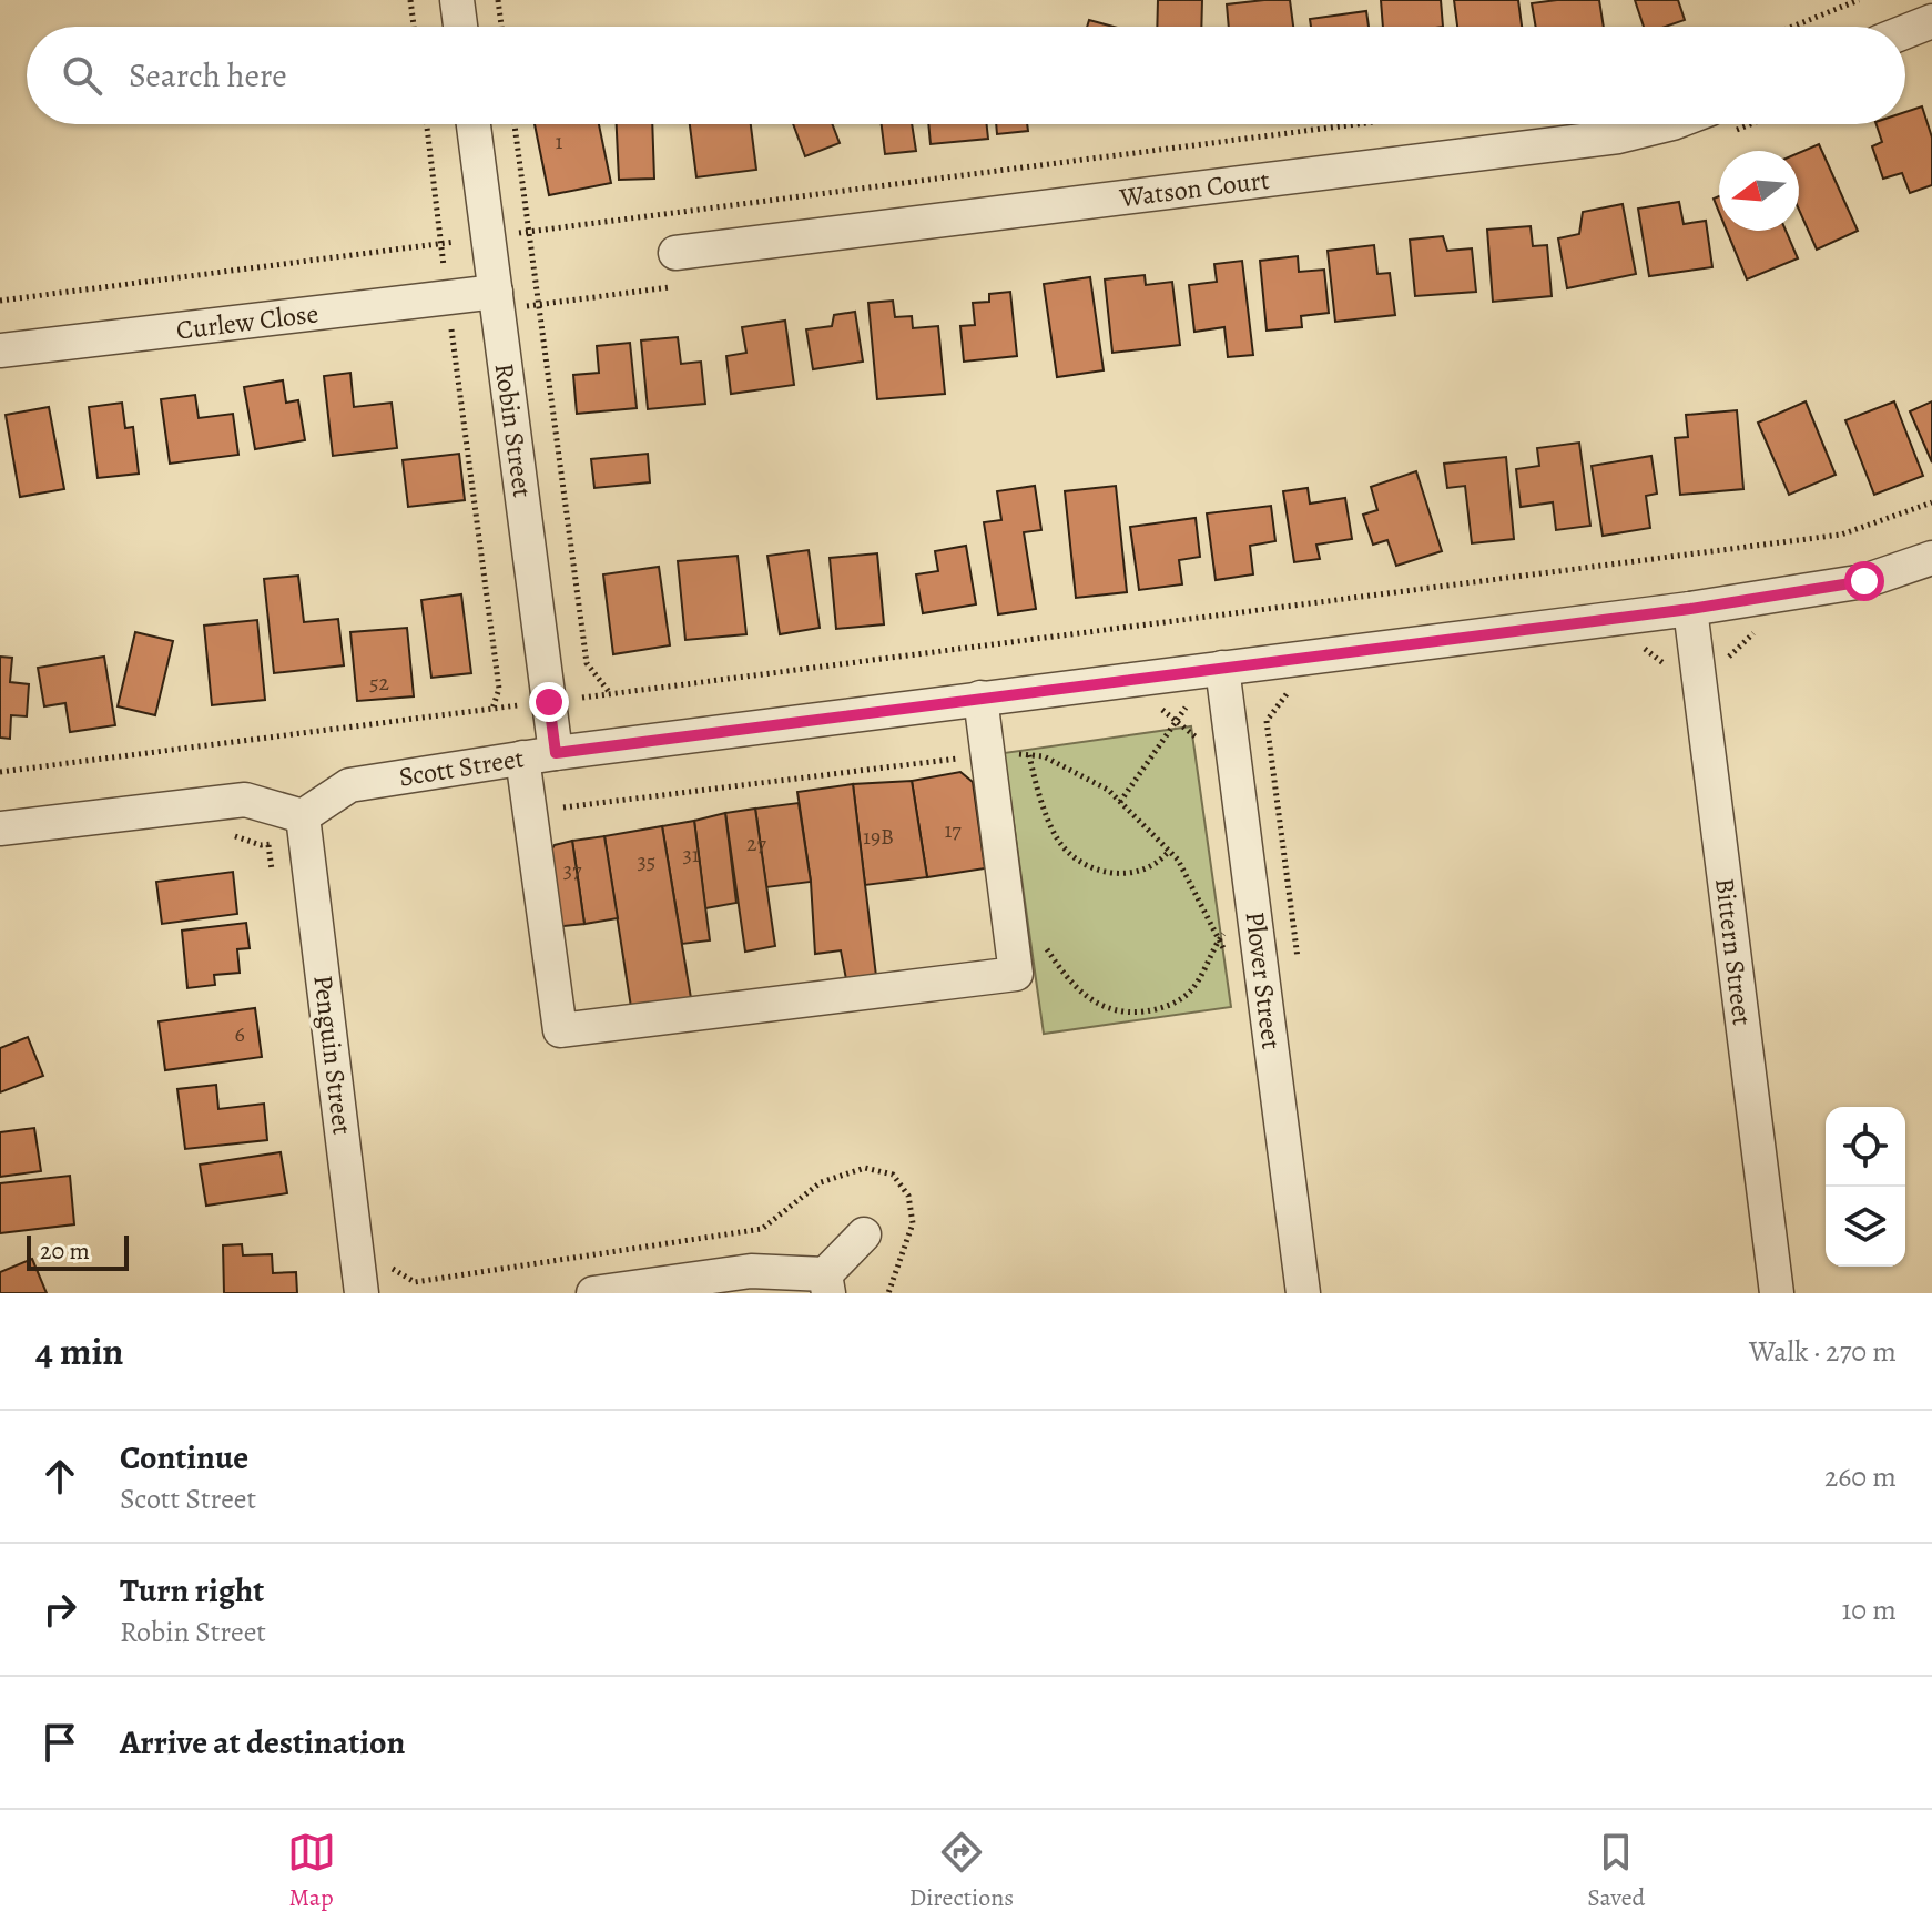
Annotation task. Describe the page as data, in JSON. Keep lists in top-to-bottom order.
{
  "streets": {
    "street": [
      "Watson Court",
      "Curlew Close",
      "Robin Street",
      "Scott Street",
      "Bittern Street",
      "Plover Street",
      "Penguin Street"
    ]
  },
  "crossings": [
    ["Curlew Close", "Robin Street"],
    ["Robin Street", "Scott Street"],
    ["Scott Street", "Bittern Street"],
    ["Scott Street", "Plover Street"],
    ["Scott Street", "Penguin Street"]
  ],
  "house_numbers": [
    "1",
    "52",
    "17",
    "19B",
    "27",
    "31",
    "35",
    "37",
    "6"
  ],
  "scale_bar": "20 m",
  "north": "left",
  "page": {
    "search": "Search here",
    "scale": "20 m",
    "heading": ["4 min", "Walk · 270 m"],
    "list": [
      ["Continue", "Scott Street", "260 m"],
      ["Turn right", "Robin Street", "10 m"],
      "Arrive at destination"
    ],
    "nav": ["Map", "Directions", "Saved"]
  }
}
